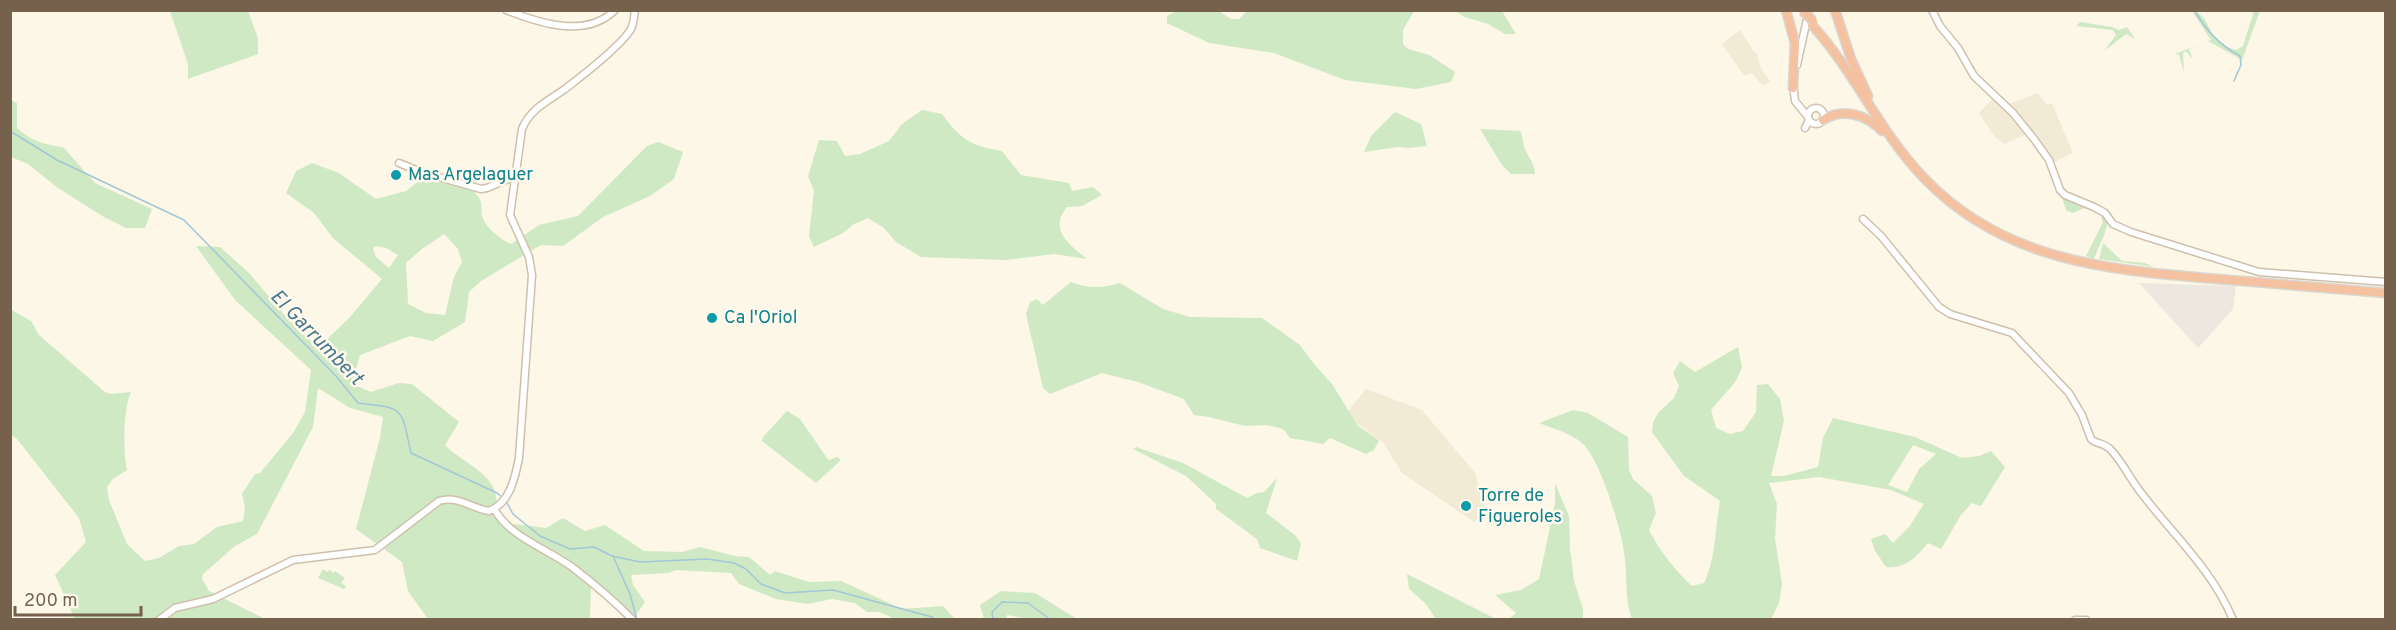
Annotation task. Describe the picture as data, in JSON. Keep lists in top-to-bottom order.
{
  "water": ["El Garrumbert"],
  "places": ["Mas Argelaguer", "Ca l'Oriol", "Torre de Figueroles"],
  "scale_bar": "200 m"
}
